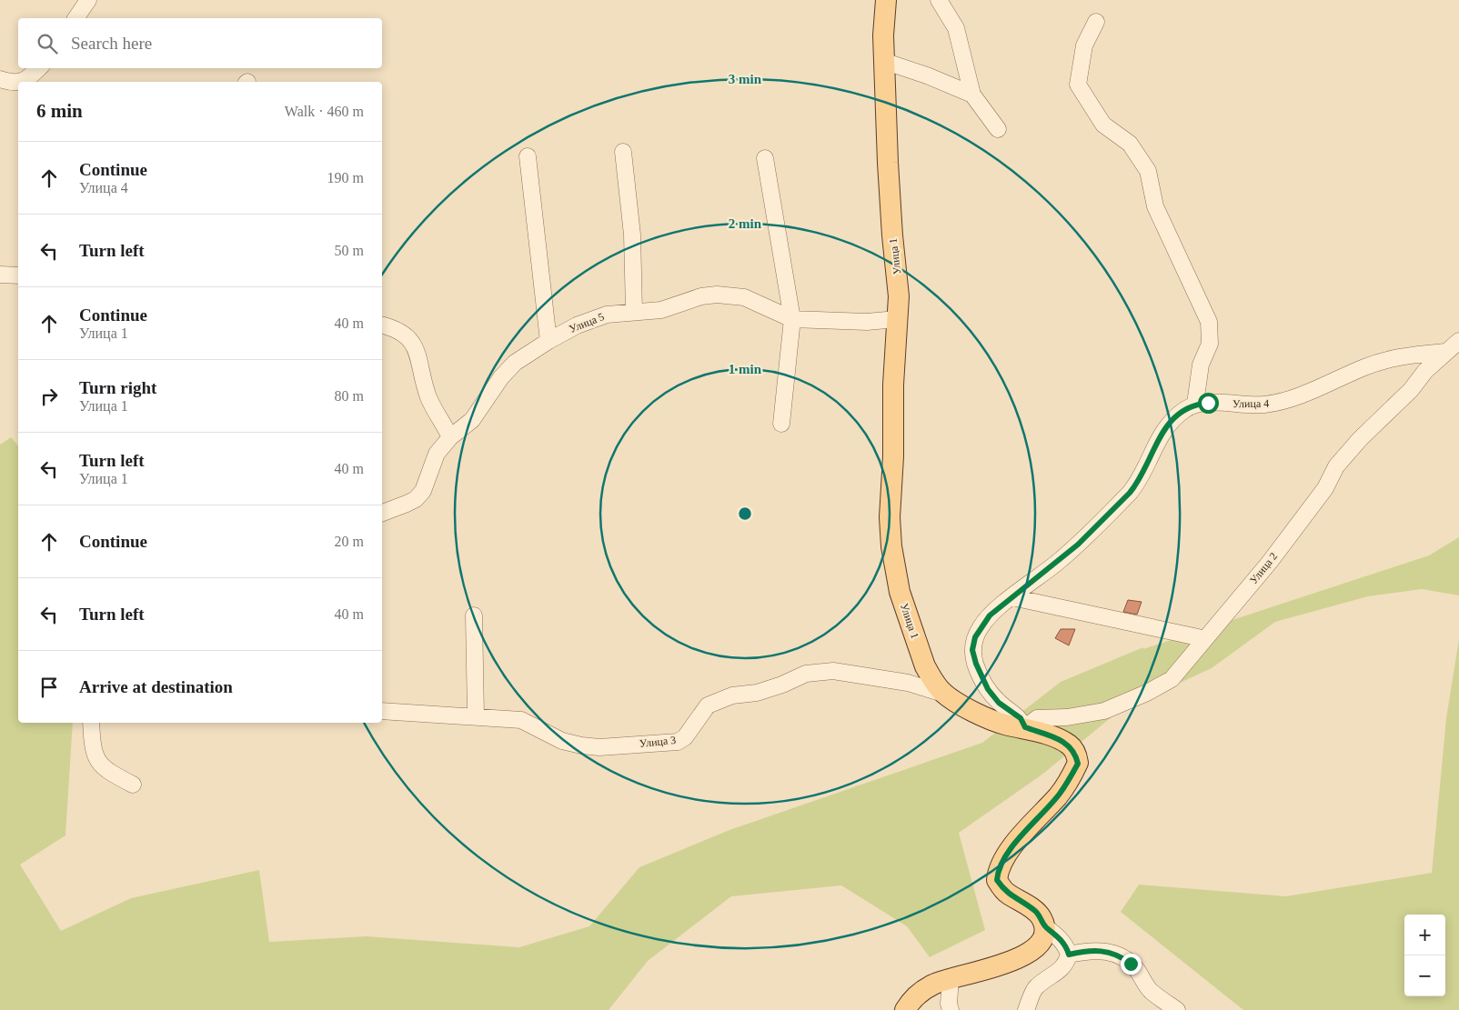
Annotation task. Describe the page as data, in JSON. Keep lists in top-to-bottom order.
{
  "streets": {
    "main road": ["Улица 1"],
    "street": [
      "Улица 5",
      "Улица 4",
      "Улица 2",
      "Улица 3"
    ]
  },
  "crossings": [
    ["Улица 1", "Улица 5"],
    ["Улица 1", "Улица 2"],
    ["Улица 1", "Улица 3"],
    ["Улица 4", "Улица 2"]
  ],
  "page": {
    "search": "Search here",
    "heading": ["6 min", "Walk · 460 m"],
    "list": [
      ["Continue", "Улица 4", "190 m"],
      ["Turn left", "50 m"],
      ["Continue", "Улица 1", "40 m"],
      ["Turn right", "Улица 1", "80 m"],
      ["Turn left", "Улица 1", "40 m"],
      ["Continue", "20 m"],
      ["Turn left", "40 m"],
      "Arrive at destination"
    ],
    "map_buttons": ["+", "−"]
  },
  "rings": ["3 min", "2 min", "1 min"]
}
